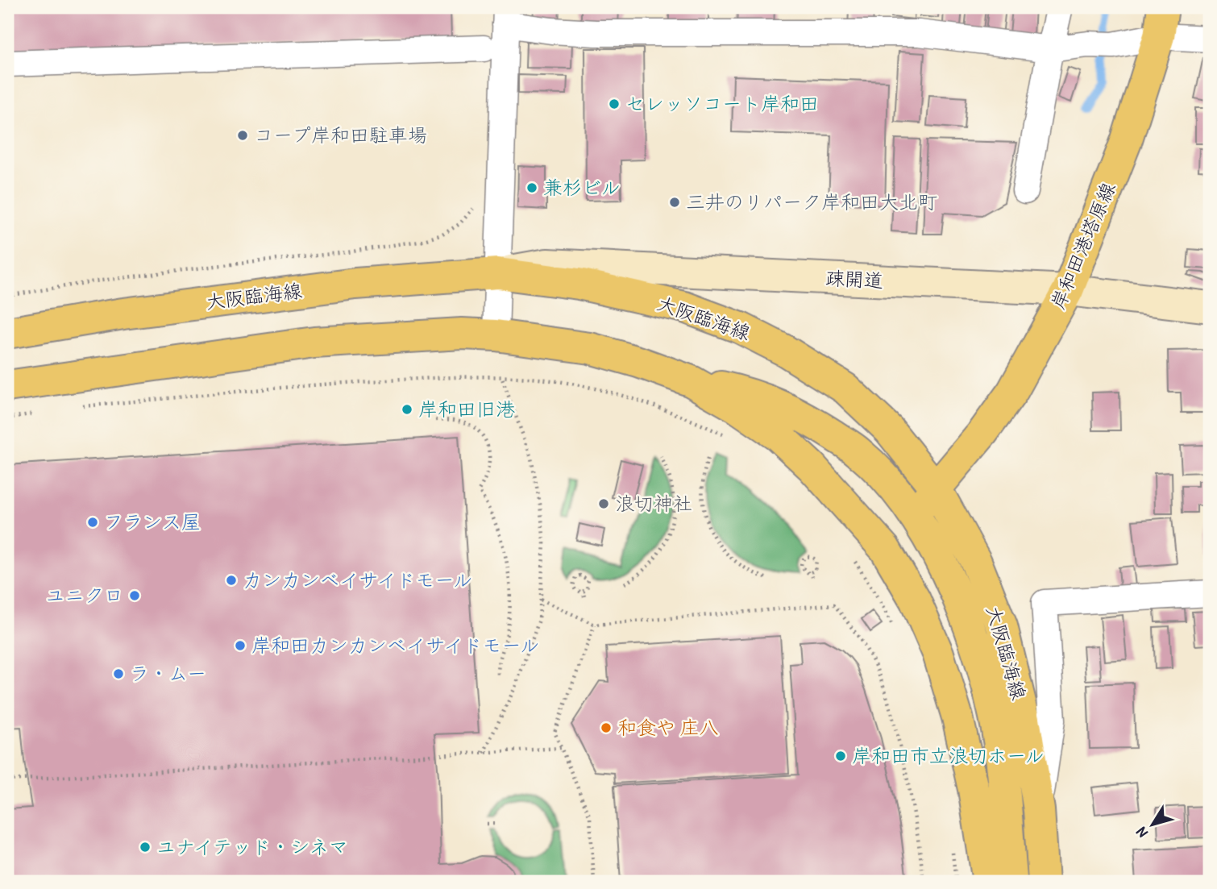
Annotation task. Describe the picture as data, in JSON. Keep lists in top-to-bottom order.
{
  "streets": {
    "main road": ["岸和田港塔原線", "大阪臨海線"],
    "street": ["疎開道"]
  },
  "crossings": [
    ["岸和田港塔原線", "疎開道"],
    ["岸和田港塔原線", "大阪臨海線"],
    ["疎開道", "大阪臨海線"]
  ],
  "places": [
    "セレッソコート岸和田",
    "コープ岸和田駐車場",
    "兼杉ビル",
    "三井のリパーク岸和田大北町",
    "岸和田旧港",
    "浪切神社",
    "フランス屋",
    "カンカンベイサイドモール",
    "ユニクロ",
    "岸和田カンカンベイサイドモール",
    "ラ・ムー",
    "和食や 庄八",
    "岸和田市立浪切ホール",
    "ユナイテッド・シネマ"
  ],
  "north": "bottom left"
}
